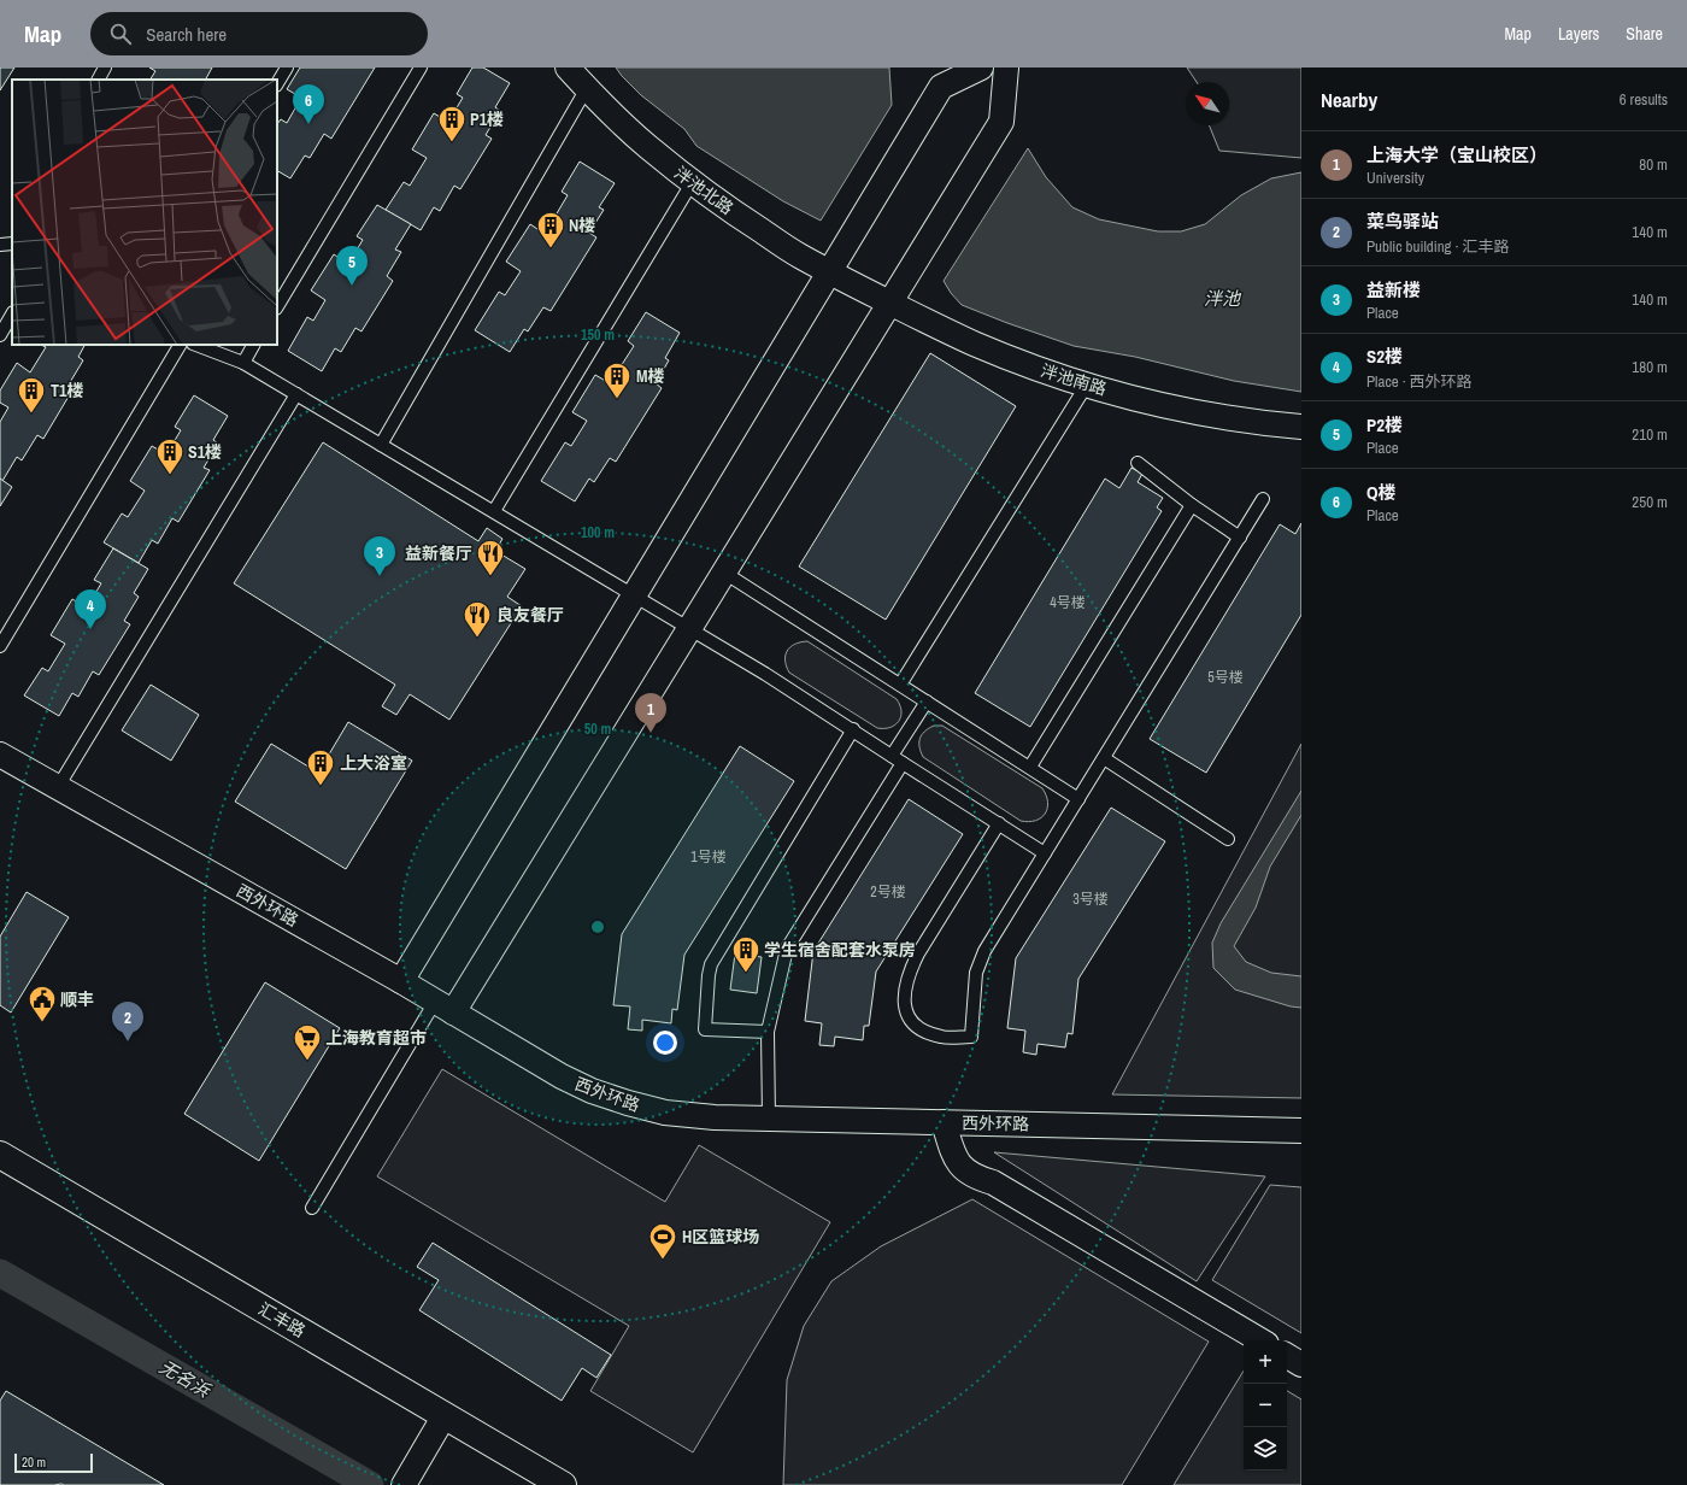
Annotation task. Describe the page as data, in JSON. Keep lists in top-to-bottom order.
{
  "streets": {
    "street": [
      "泮池北路",
      "泮池南路",
      "西外环路",
      "汇丰路"
    ]
  },
  "crossings": [
    ["泮池北路", "泮池南路"]
  ],
  "water": ["泮池", "无名浜"],
  "places": {
    "building": [
      "P1楼",
      "N楼",
      "M楼",
      "T1楼",
      "S1楼",
      "上大浴室",
      "学生宿舍配套水泵房"
    ],
    "restaurant": ["益新餐厅", "良友餐厅"],
    "public building": ["顺丰"],
    "supermarket": ["上海教育超市"],
    "sports": ["H区篮球场"]
  },
  "house_numbers": [
    "4号楼",
    "5号楼",
    "1号楼",
    "2号楼",
    "3号楼"
  ],
  "scale_bar": "20 m",
  "north": "top left",
  "page": {
    "header": "Map",
    "search": "Search here",
    "nav": ["Map", "Layers", "Share"],
    "heading": ["Nearby", "6 results"],
    "pins": [
      "6",
      "5",
      "3",
      "4",
      "1",
      "2"
    ],
    "list": [
      {
        "mark": "1",
        "name": "上海大学（宝山校区）",
        "note": "University",
        "value": "80 m"
      },
      {
        "mark": "2",
        "name": "菜鸟驿站",
        "note": "Public building · 汇丰路",
        "value": "140 m"
      },
      {
        "mark": "3",
        "name": "益新楼",
        "note": "Place",
        "value": "140 m"
      },
      {
        "mark": "4",
        "name": "S2楼",
        "note": "Place · 西外环路",
        "value": "180 m"
      },
      {
        "mark": "5",
        "name": "P2楼",
        "note": "Place",
        "value": "210 m"
      },
      {
        "mark": "6",
        "name": "Q楼",
        "note": "Place",
        "value": "250 m"
      }
    ],
    "map_buttons": ["+", "−"],
    "scale": "20 m"
  },
  "rings": ["150 m", "100 m", "50 m"]
}
